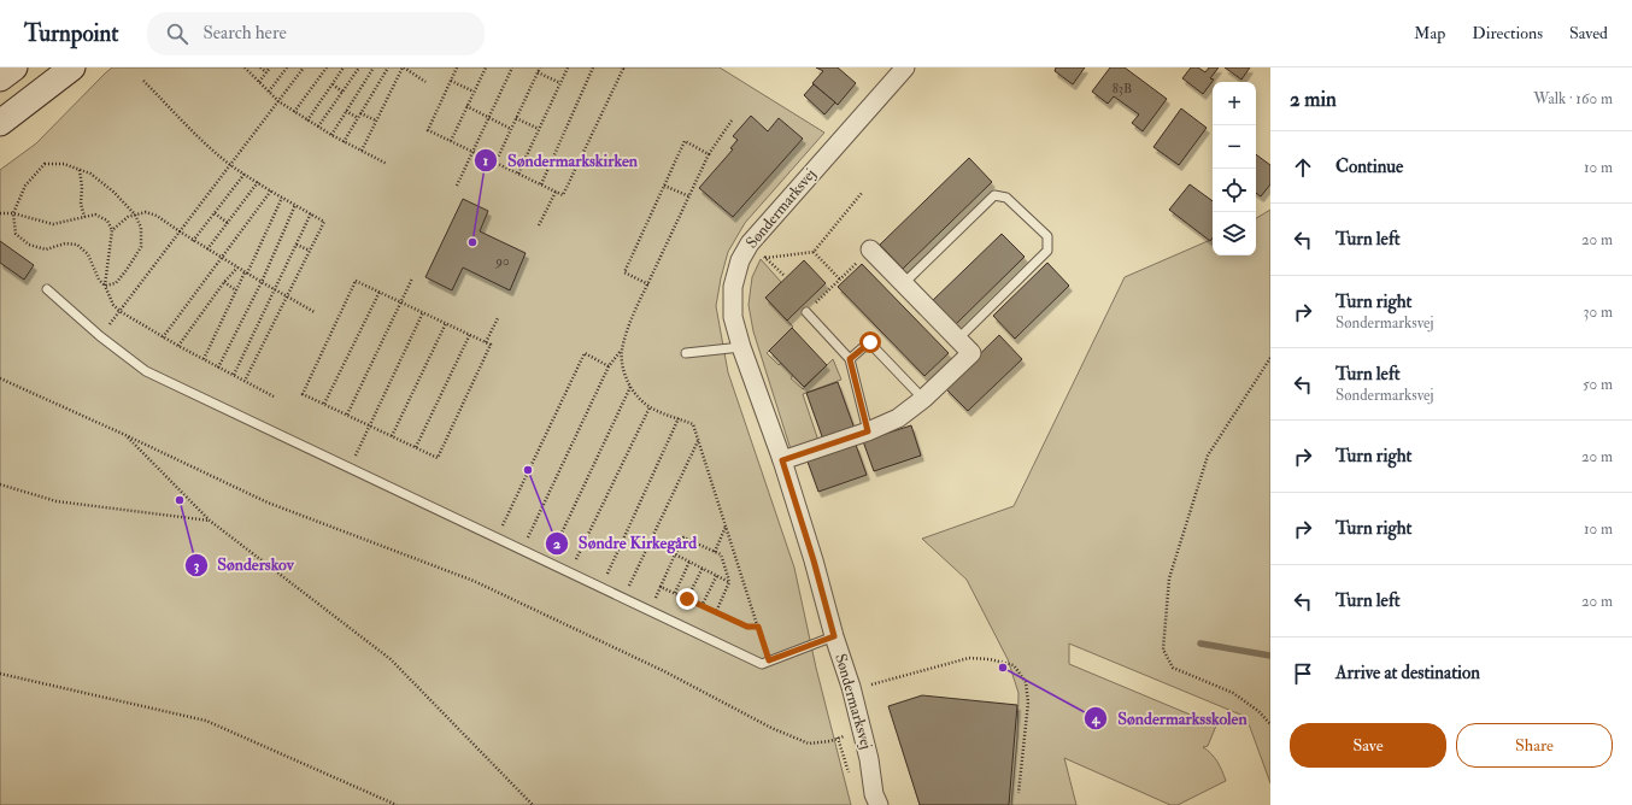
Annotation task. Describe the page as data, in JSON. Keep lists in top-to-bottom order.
{
  "streets": {
    "street": ["Søndermarksvej"]
  },
  "places": [
    "Søndermarkskirken",
    "Søndre Kirkegård",
    "Sønderskov",
    "Søndermarksskolen"
  ],
  "house_numbers": ["83B", "90"],
  "page": {
    "header": "Turnpoint",
    "search": "Search here",
    "nav": ["Map", "Directions", "Saved"],
    "heading": ["2 min", "Walk · 160 m"],
    "map_buttons": ["+", "−"],
    "list": [
      ["Continue", "10 m"],
      ["Turn left", "20 m"],
      ["Turn right", "Søndermarksvej", "30 m"],
      ["Turn left", "Søndermarksvej", "50 m"],
      ["Turn right", "20 m"],
      ["Turn right", "10 m"],
      ["Turn left", "20 m"],
      "Arrive at destination"
    ],
    "buttons": ["Save", "Share"]
  }
}
